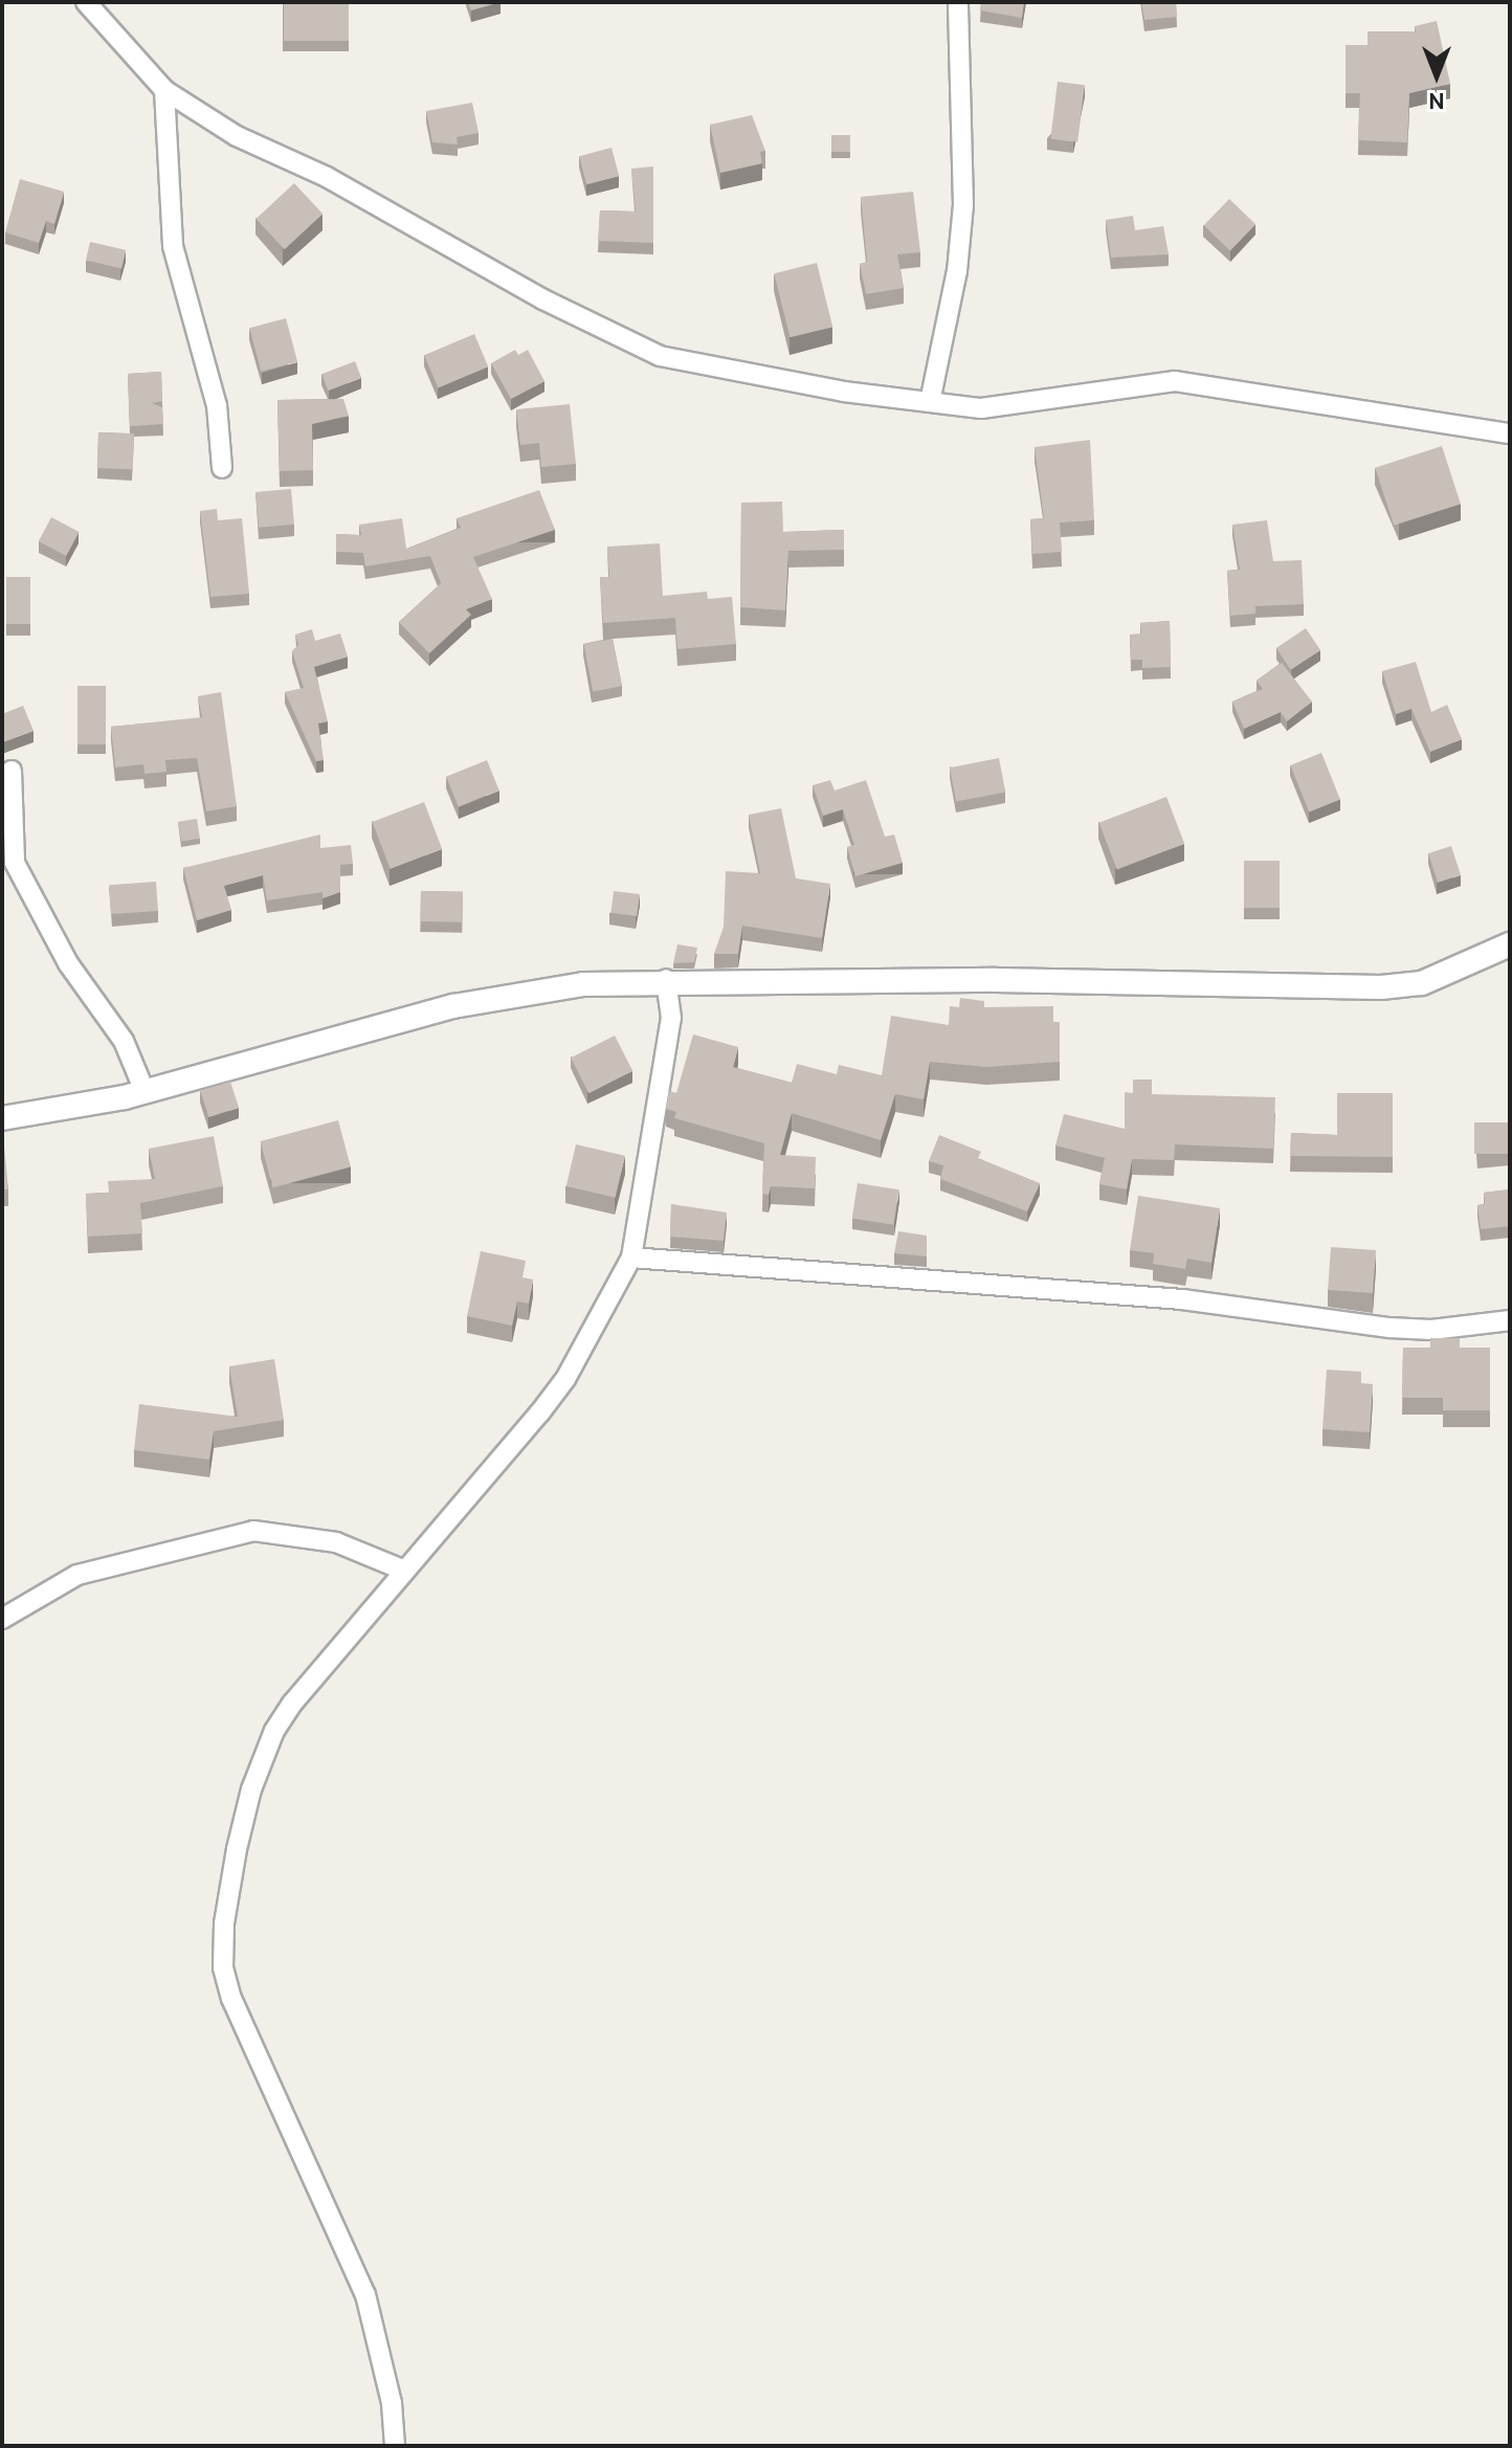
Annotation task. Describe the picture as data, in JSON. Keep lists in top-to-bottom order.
{
  "north": "bottom"
}
